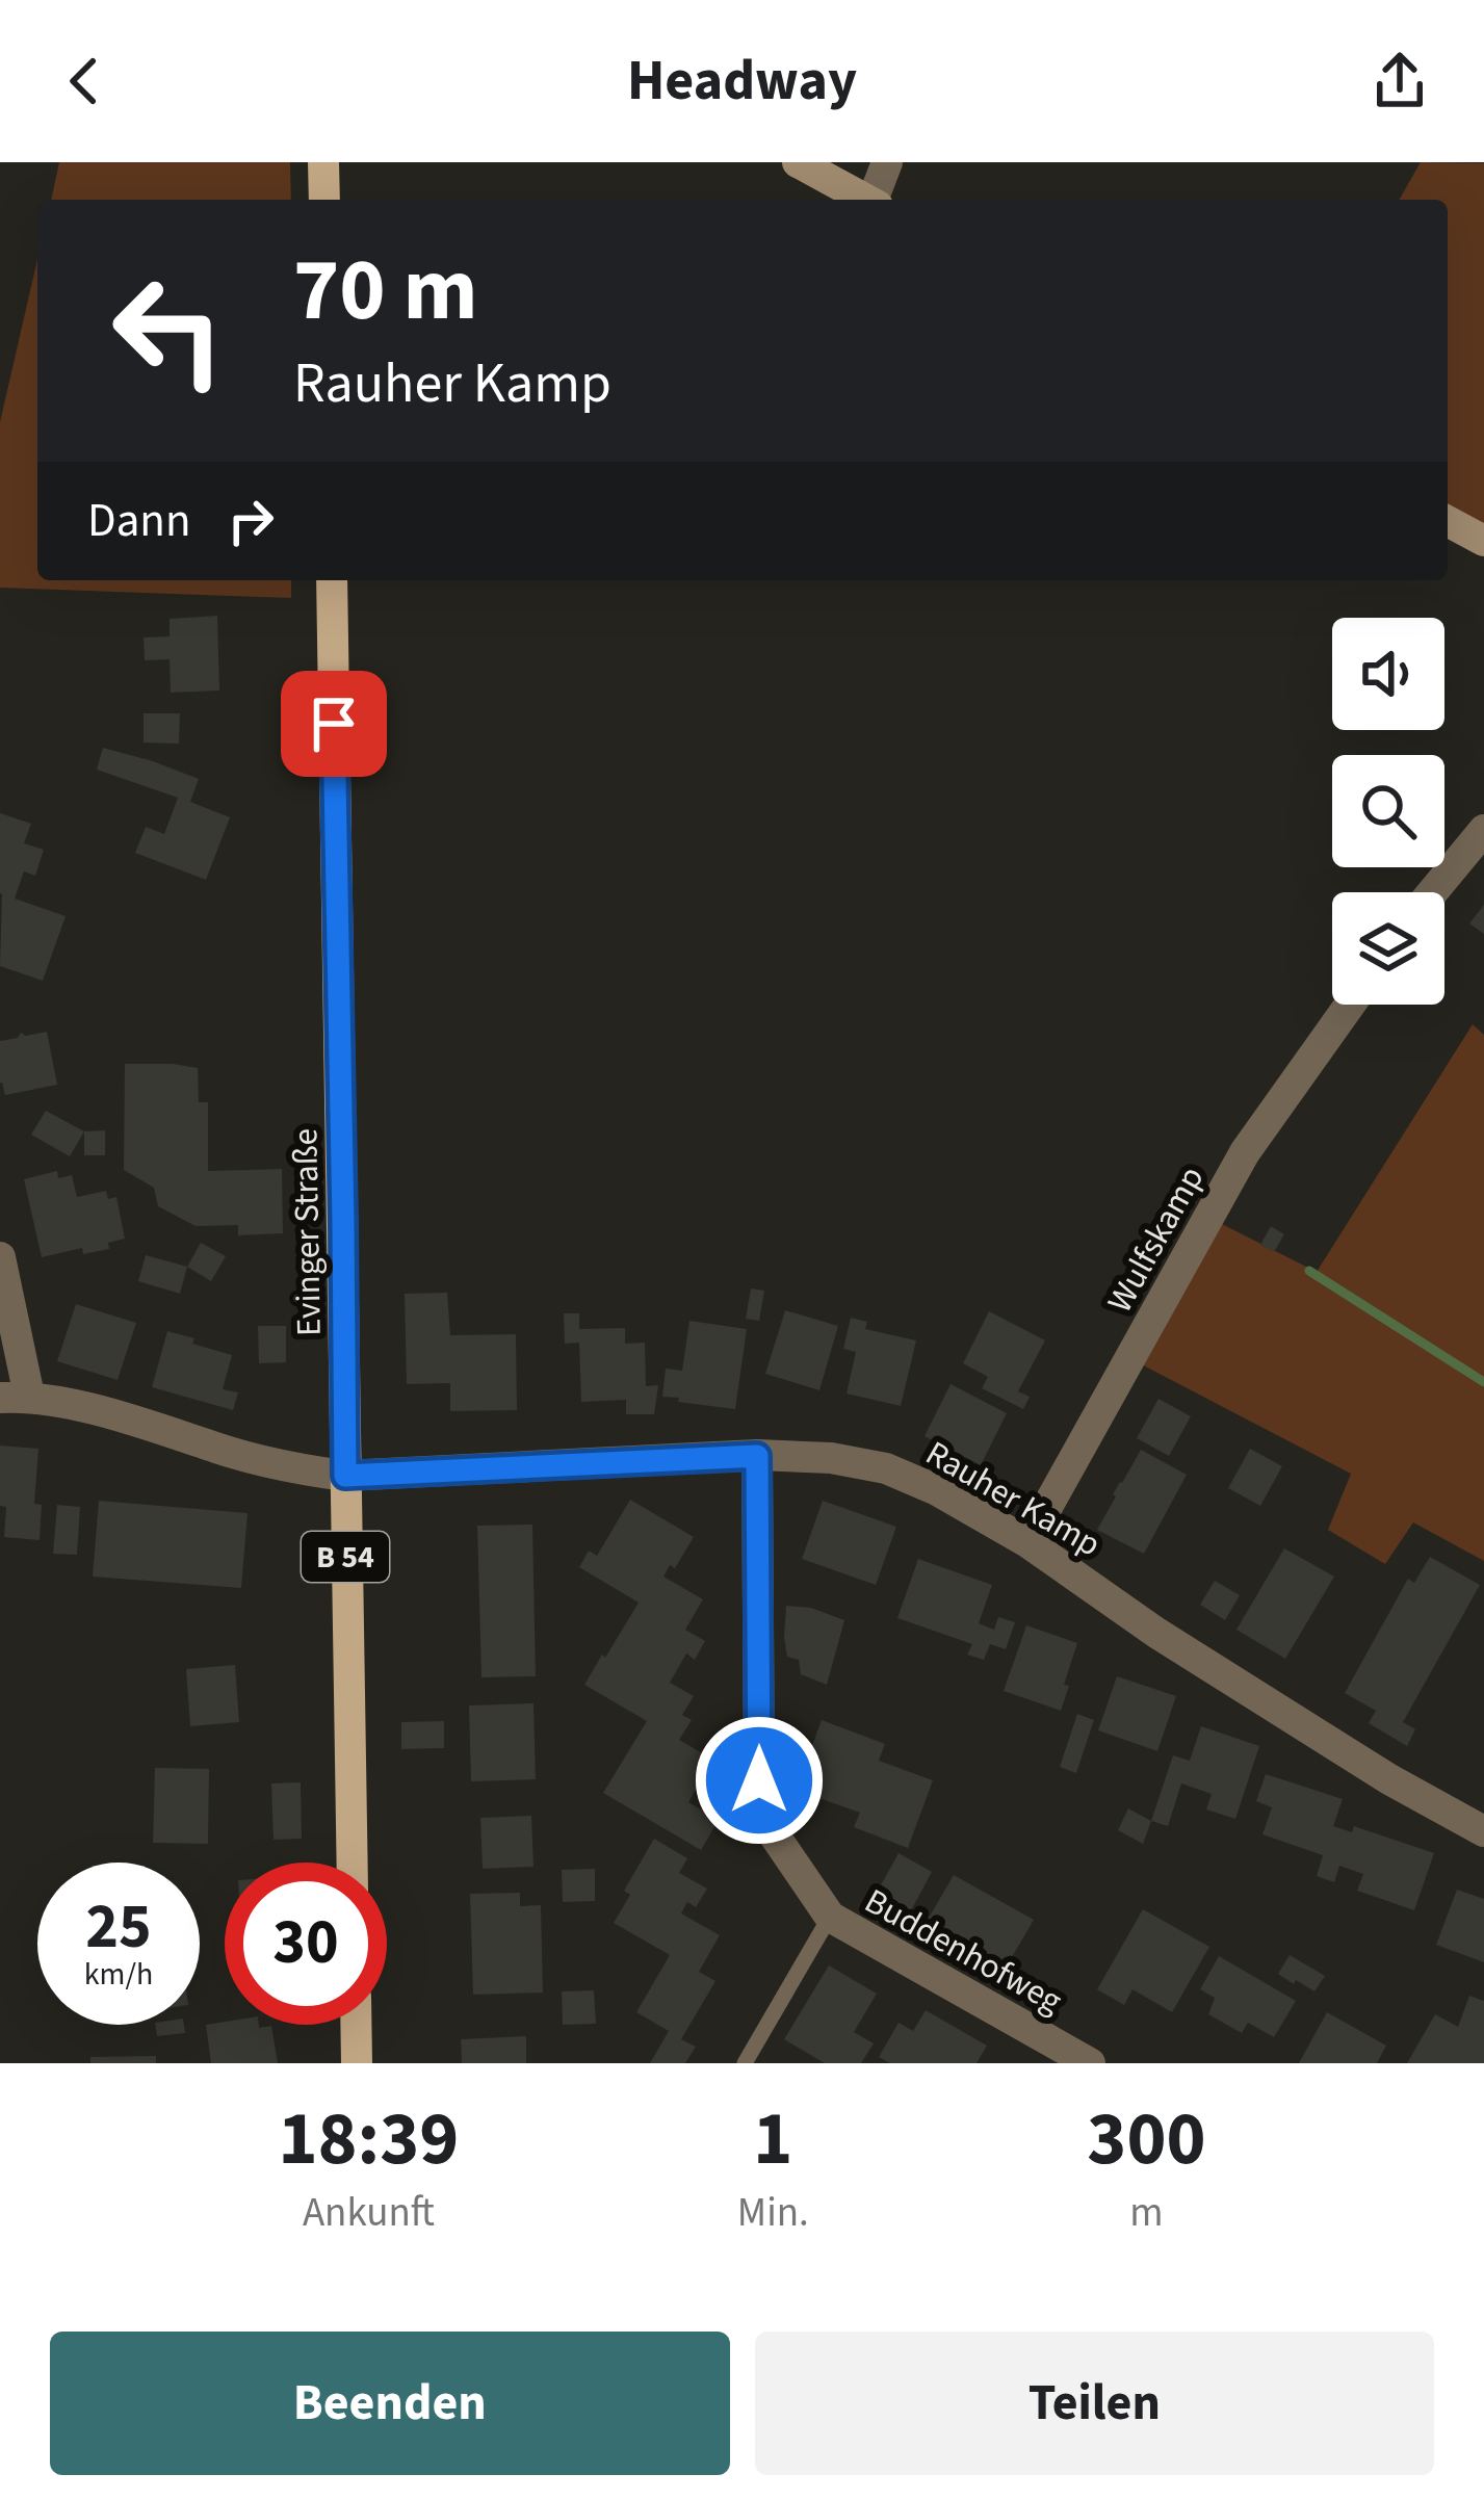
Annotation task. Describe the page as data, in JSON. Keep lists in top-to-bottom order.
{
  "streets": {
    "main road": ["Evinger Straße", "B 54"],
    "street": ["Wulfskamp", "Rauher Kamp", "Buddenhofweg"]
  },
  "crossings": [
    ["Evinger Straße", "Rauher Kamp"],
    ["Wulfskamp", "Rauher Kamp"],
    ["Rauher Kamp", "Buddenhofweg"]
  ],
  "page": {
    "header": "Headway",
    "turn": ["70 m", "Rauher Kamp"],
    "then": "Dann",
    "speed": "25 km/h",
    "limit": "30",
    "eta": [
      "18:39",
      "Ankunft",
      "1",
      "Min.",
      "300",
      "m"
    ],
    "buttons": ["Beenden", "Teilen"]
  }
}
